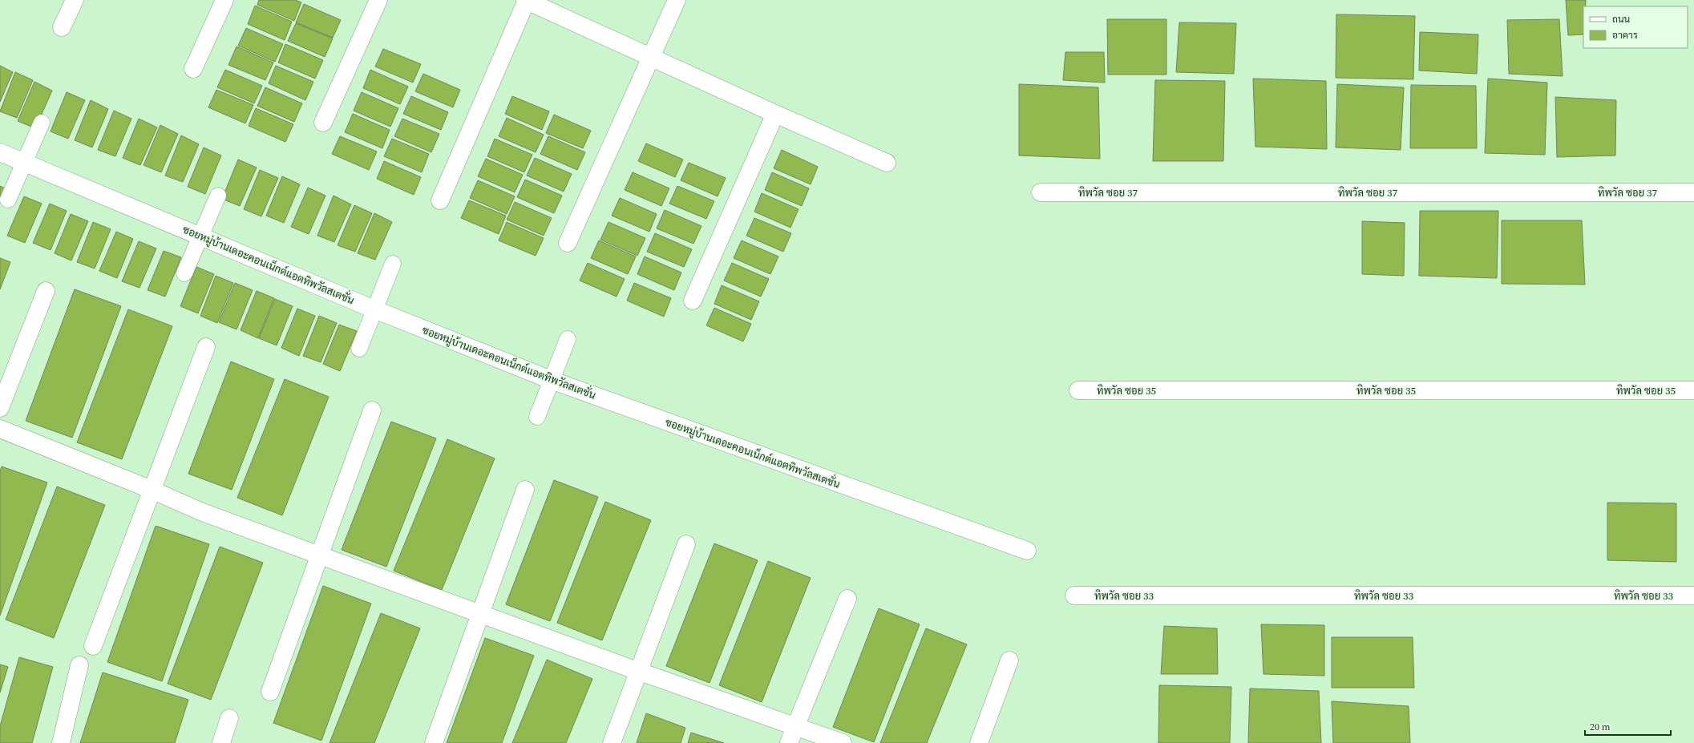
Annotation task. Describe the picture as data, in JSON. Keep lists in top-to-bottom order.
{
  "streets": {
    "street": [
      "ทิพวัล ซอย 37",
      "ซอยหมู่บ้านเดอะคอนเน็กต์แอตทิพวัลสเตชั่น",
      "ทิพวัล ซอย 35",
      "ทิพวัล ซอย 33"
    ]
  },
  "legend": ["ถนน", "อาคาร"],
  "scale_bar": "20 m"
}
